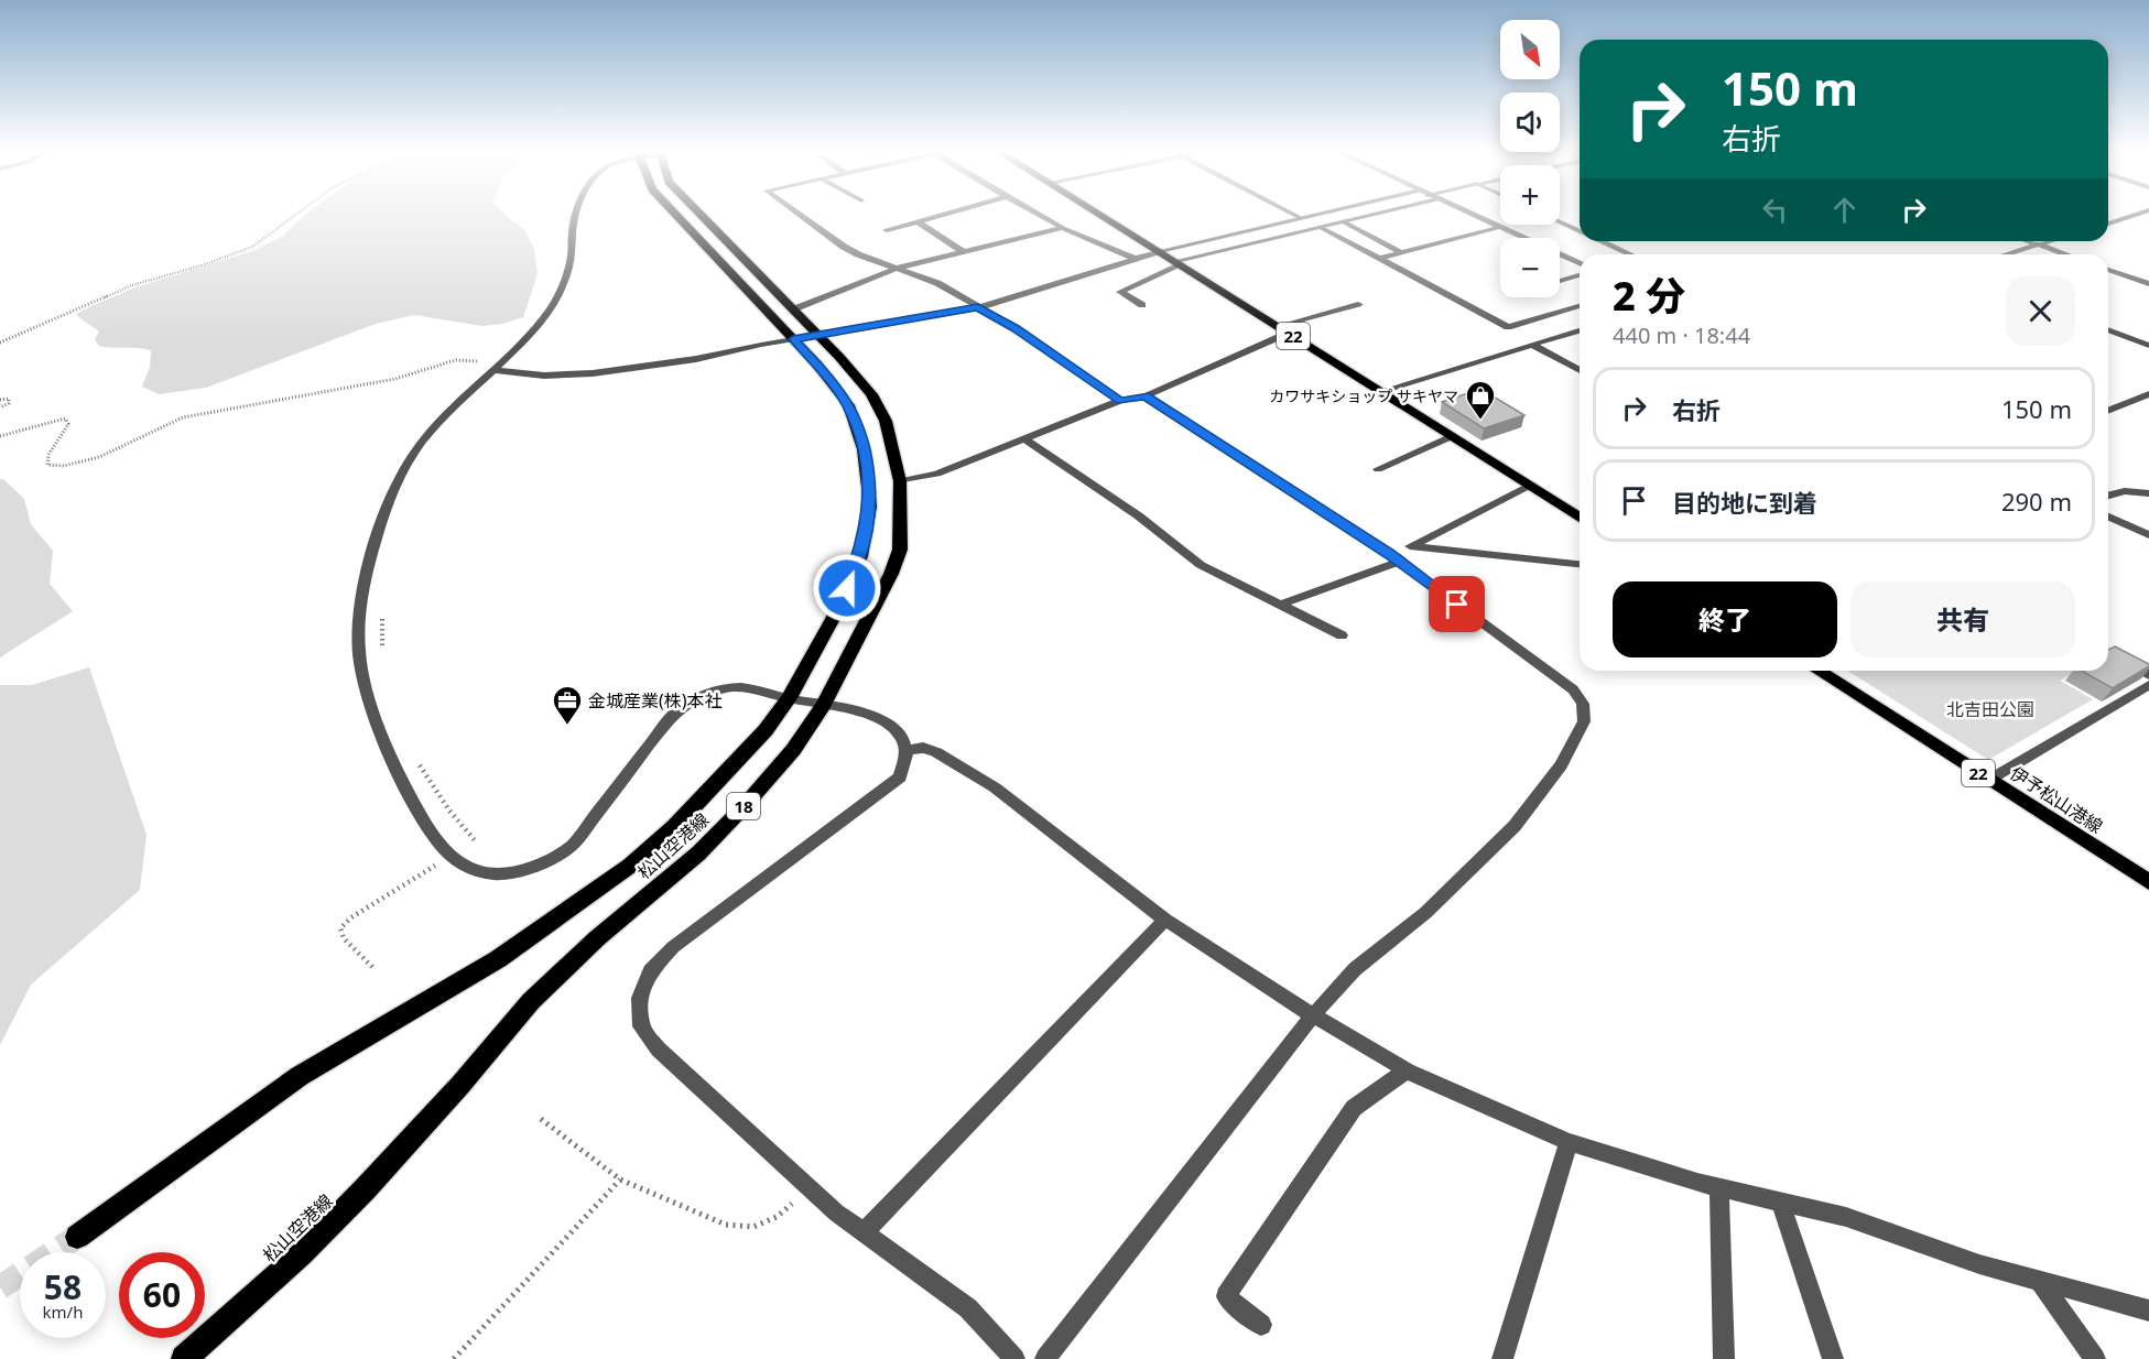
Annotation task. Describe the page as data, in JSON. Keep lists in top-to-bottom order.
{
  "streets": {
    "main road": [
      "22",
      "伊予松山港線",
      "18",
      "松山空港線"
    ]
  },
  "parks": ["北吉田公園"],
  "places": {
    "shop": ["カワサキショップ サキヤマ"],
    "office": ["金城産業(株)本社"]
  },
  "north": "bottom right",
  "page": {
    "map_buttons": ["+", "−"],
    "turn": ["150 m", "右折"],
    "heading": ["2 分", "440 m · 18:44"],
    "list": [
      {
        "name": "右折",
        "value": "150 m"
      },
      {
        "name": "目的地に到着",
        "value": "290 m"
      }
    ],
    "buttons": ["終了", "共有"],
    "speed": "58 km/h",
    "limit": "60"
  }
}
